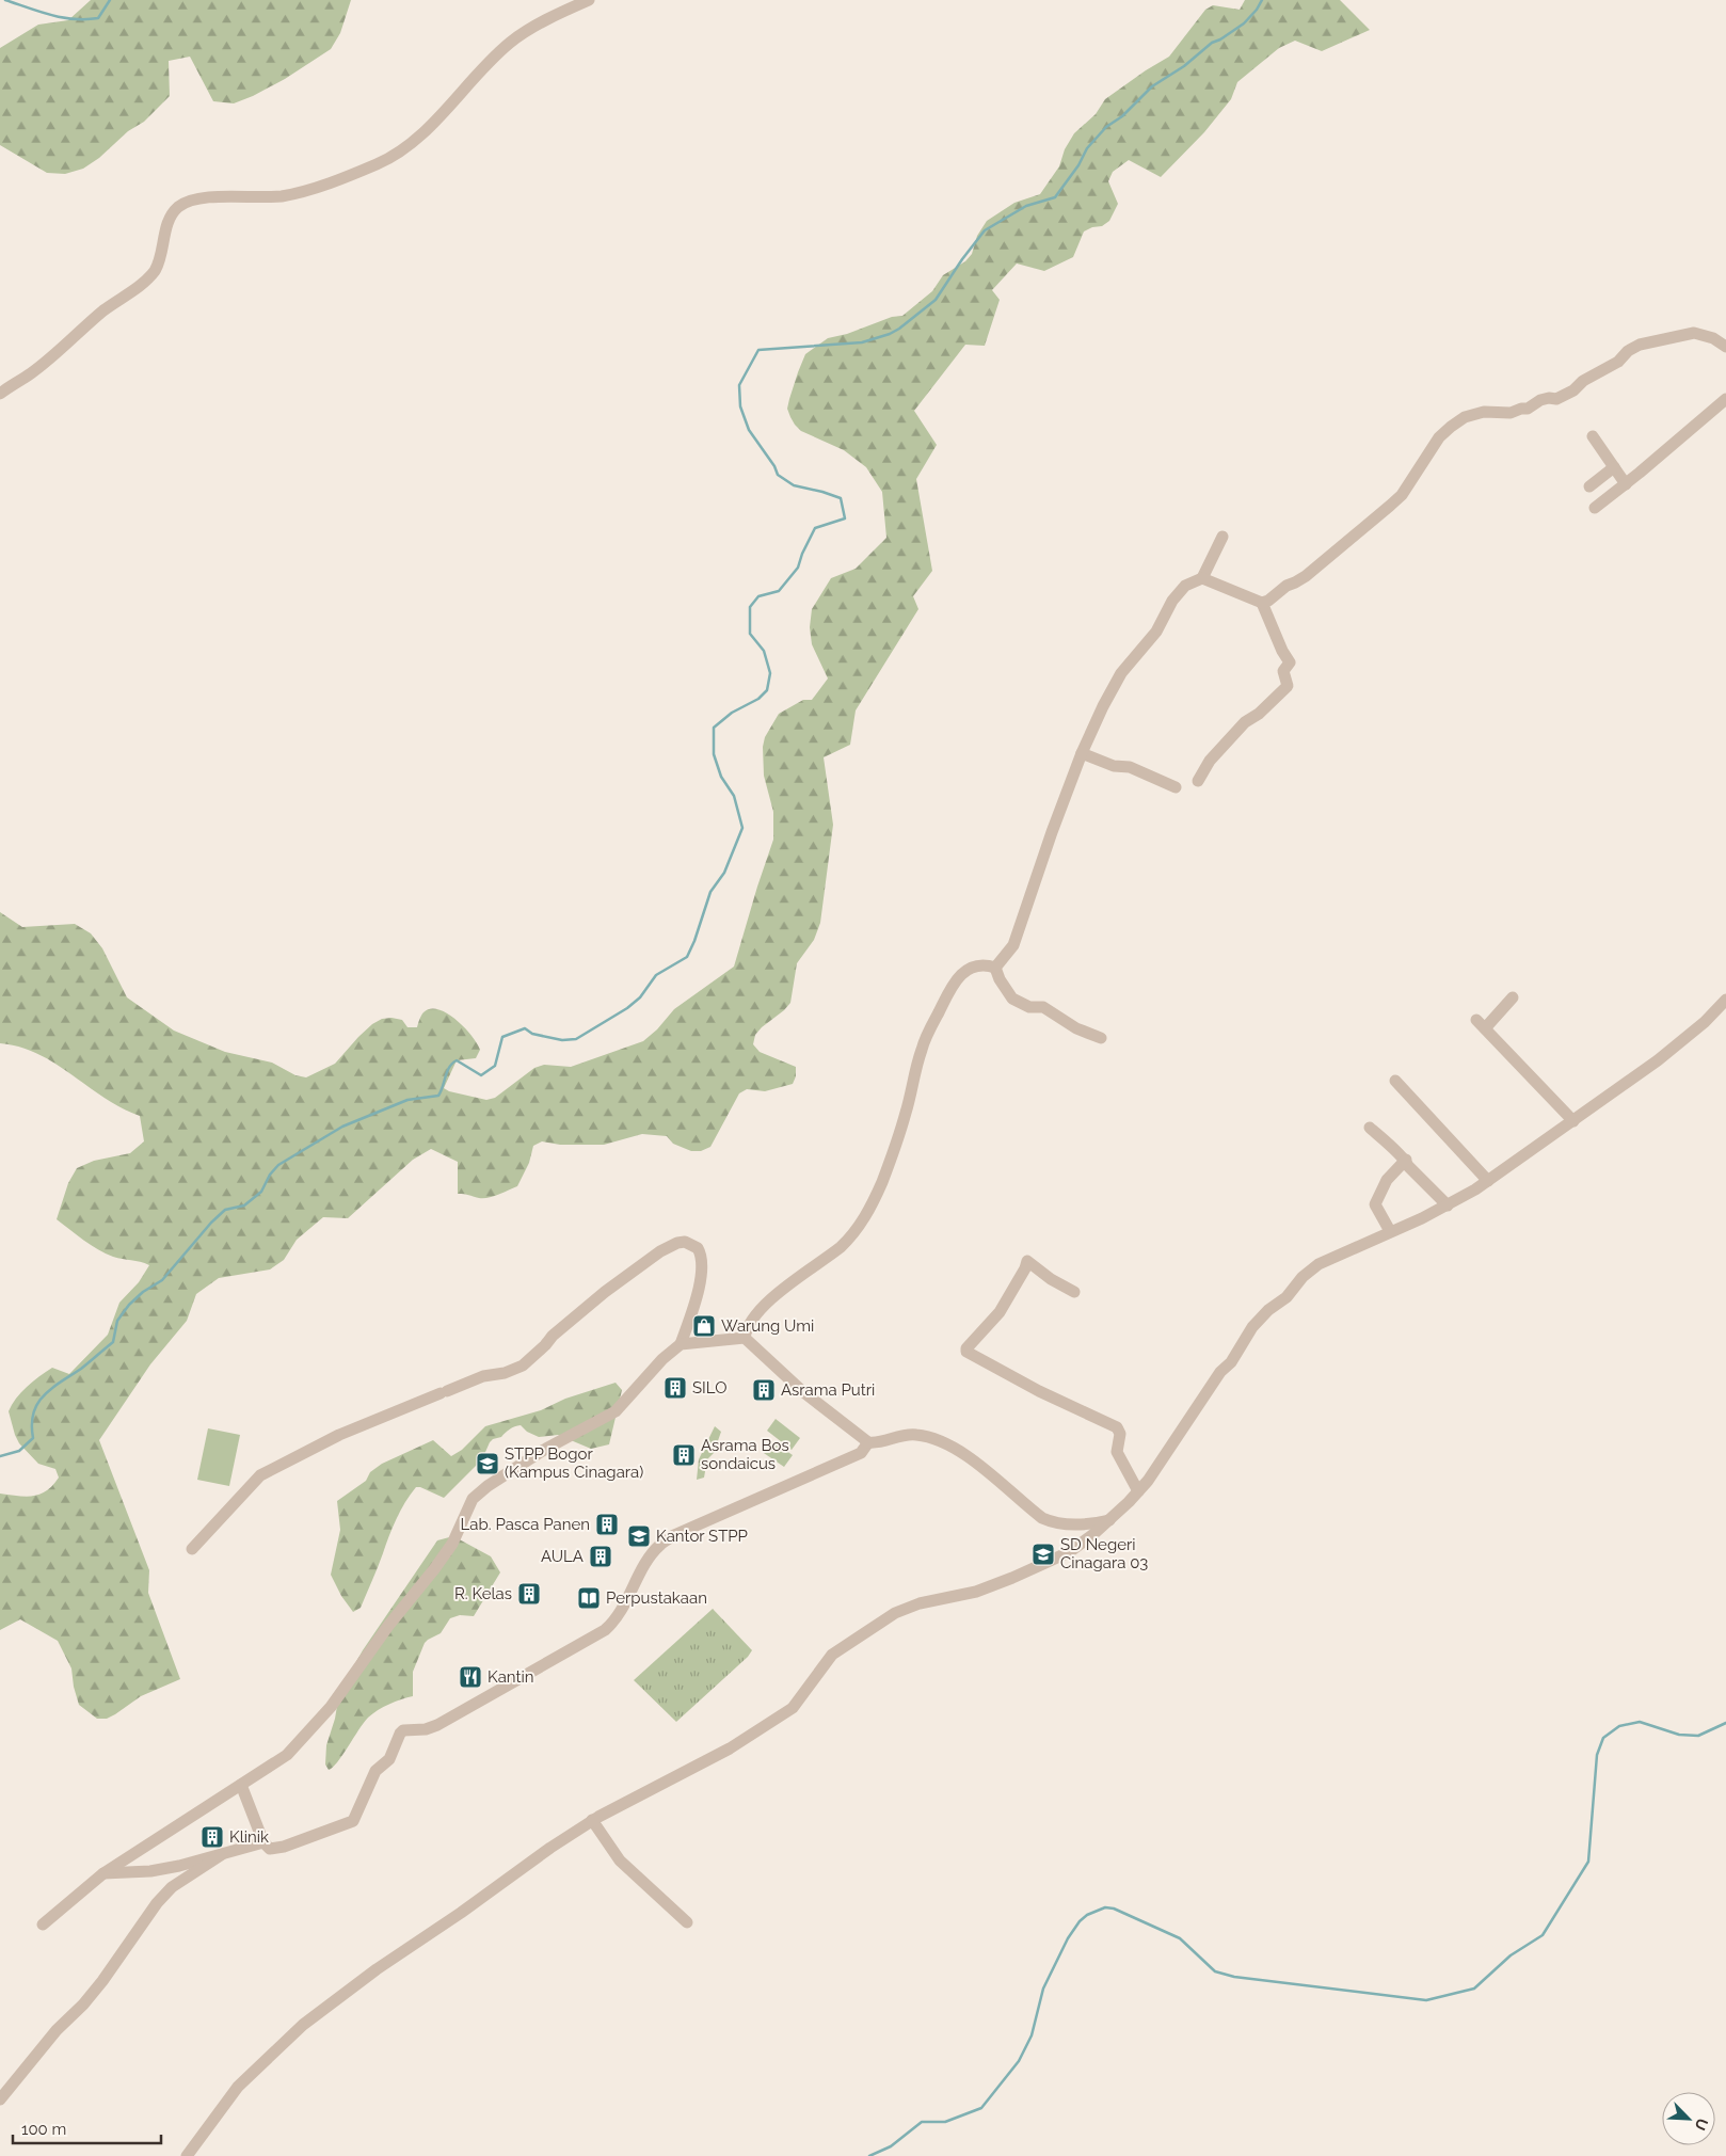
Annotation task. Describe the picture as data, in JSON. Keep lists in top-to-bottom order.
{
  "places": {
    "shop": ["Warung Umi"],
    "building": [
      "SILO",
      "Asrama Putri",
      "Asrama Bos sondaicus",
      "Lab. Pasca Panen",
      "AULA",
      "R. Kelas",
      "Klinik"
    ],
    "school or university": ["STPP Bogor (Kampus Cinagara)", "Kantor STPP", "SD Negeri Cinagara 03"],
    "library": ["Perpustakaan"],
    "restaurant": ["Kantin"]
  },
  "scale_bar": "100 m",
  "north": "bottom right"
}
